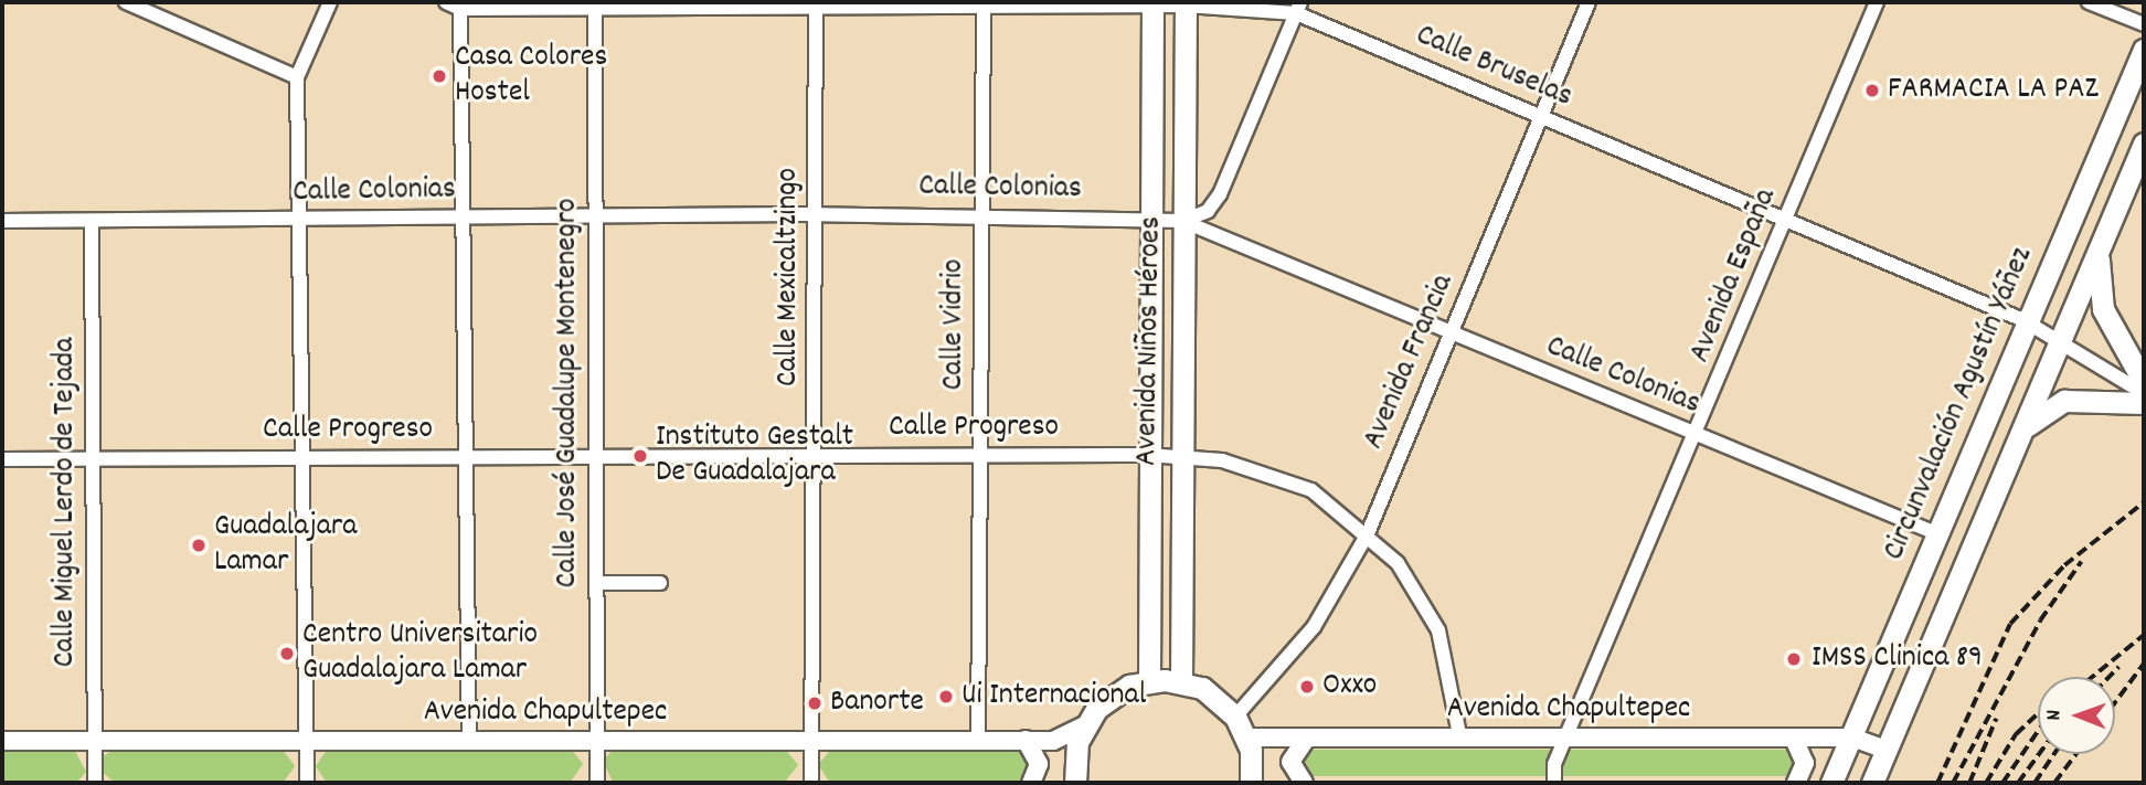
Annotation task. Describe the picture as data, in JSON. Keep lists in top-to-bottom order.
{
  "streets": {
    "main road": ["Avenida Niños Héroes", "Circunvalación Agustín Yáñez"],
    "street": [
      "Calle Bruselas",
      "Calle Colonias",
      "Avenida España",
      "Calle Mexicaltzingo",
      "Calle Vidrio",
      "Avenida Francia",
      "Calle José Guadalupe Montenegro",
      "Calle Progreso",
      "Calle Miguel Lerdo de Tejada",
      "Avenida Chapultepec"
    ]
  },
  "crossings": [
    ["Calle Bruselas", "Avenida España"],
    ["Calle Bruselas", "Calle Mexicaltzingo"],
    ["Calle Bruselas", "Calle Vidrio"],
    ["Calle Bruselas", "Avenida Niños Héroes"],
    ["Calle Bruselas", "Avenida Francia"],
    ["Calle Bruselas", "Calle José Guadalupe Montenegro"],
    ["Calle Bruselas", "Circunvalación Agustín Yáñez"],
    ["Calle Colonias", "Avenida España"],
    ["Calle Colonias", "Calle Mexicaltzingo"],
    ["Calle Colonias", "Calle Vidrio"],
    ["Calle Colonias", "Avenida Niños Héroes"],
    ["Calle Colonias", "Avenida Francia"],
    ["Calle Colonias", "Calle José Guadalupe Montenegro"],
    ["Calle Colonias", "Circunvalación Agustín Yáñez"],
    ["Calle Colonias", "Calle Miguel Lerdo de Tejada"],
    ["Avenida España", "Avenida Chapultepec"],
    ["Calle Mexicaltzingo", "Calle Progreso"],
    ["Calle Mexicaltzingo", "Avenida Chapultepec"],
    ["Calle Vidrio", "Calle Progreso"],
    ["Calle Vidrio", "Avenida Chapultepec"],
    ["Avenida Niños Héroes", "Calle Progreso"],
    ["Avenida Francia", "Calle Progreso"],
    ["Calle José Guadalupe Montenegro", "Calle Progreso"],
    ["Calle José Guadalupe Montenegro", "Avenida Chapultepec"],
    ["Circunvalación Agustín Yáñez", "Avenida Chapultepec"],
    ["Calle Progreso", "Calle Miguel Lerdo de Tejada"],
    ["Calle Progreso", "Avenida Chapultepec"],
    ["Calle Miguel Lerdo de Tejada", "Avenida Chapultepec"]
  ],
  "places": [
    "Casa Colores Hostel",
    "FARMACIA LA PAZ",
    "Instituto Gestalt De Guadalajara",
    "Guadalajara Lamar",
    "Centro Universitario Guadalajara Lamar",
    "IMSS Clinica 89",
    "Oxxo",
    "Ui Internacional",
    "Banorte"
  ],
  "north": "left"
}
